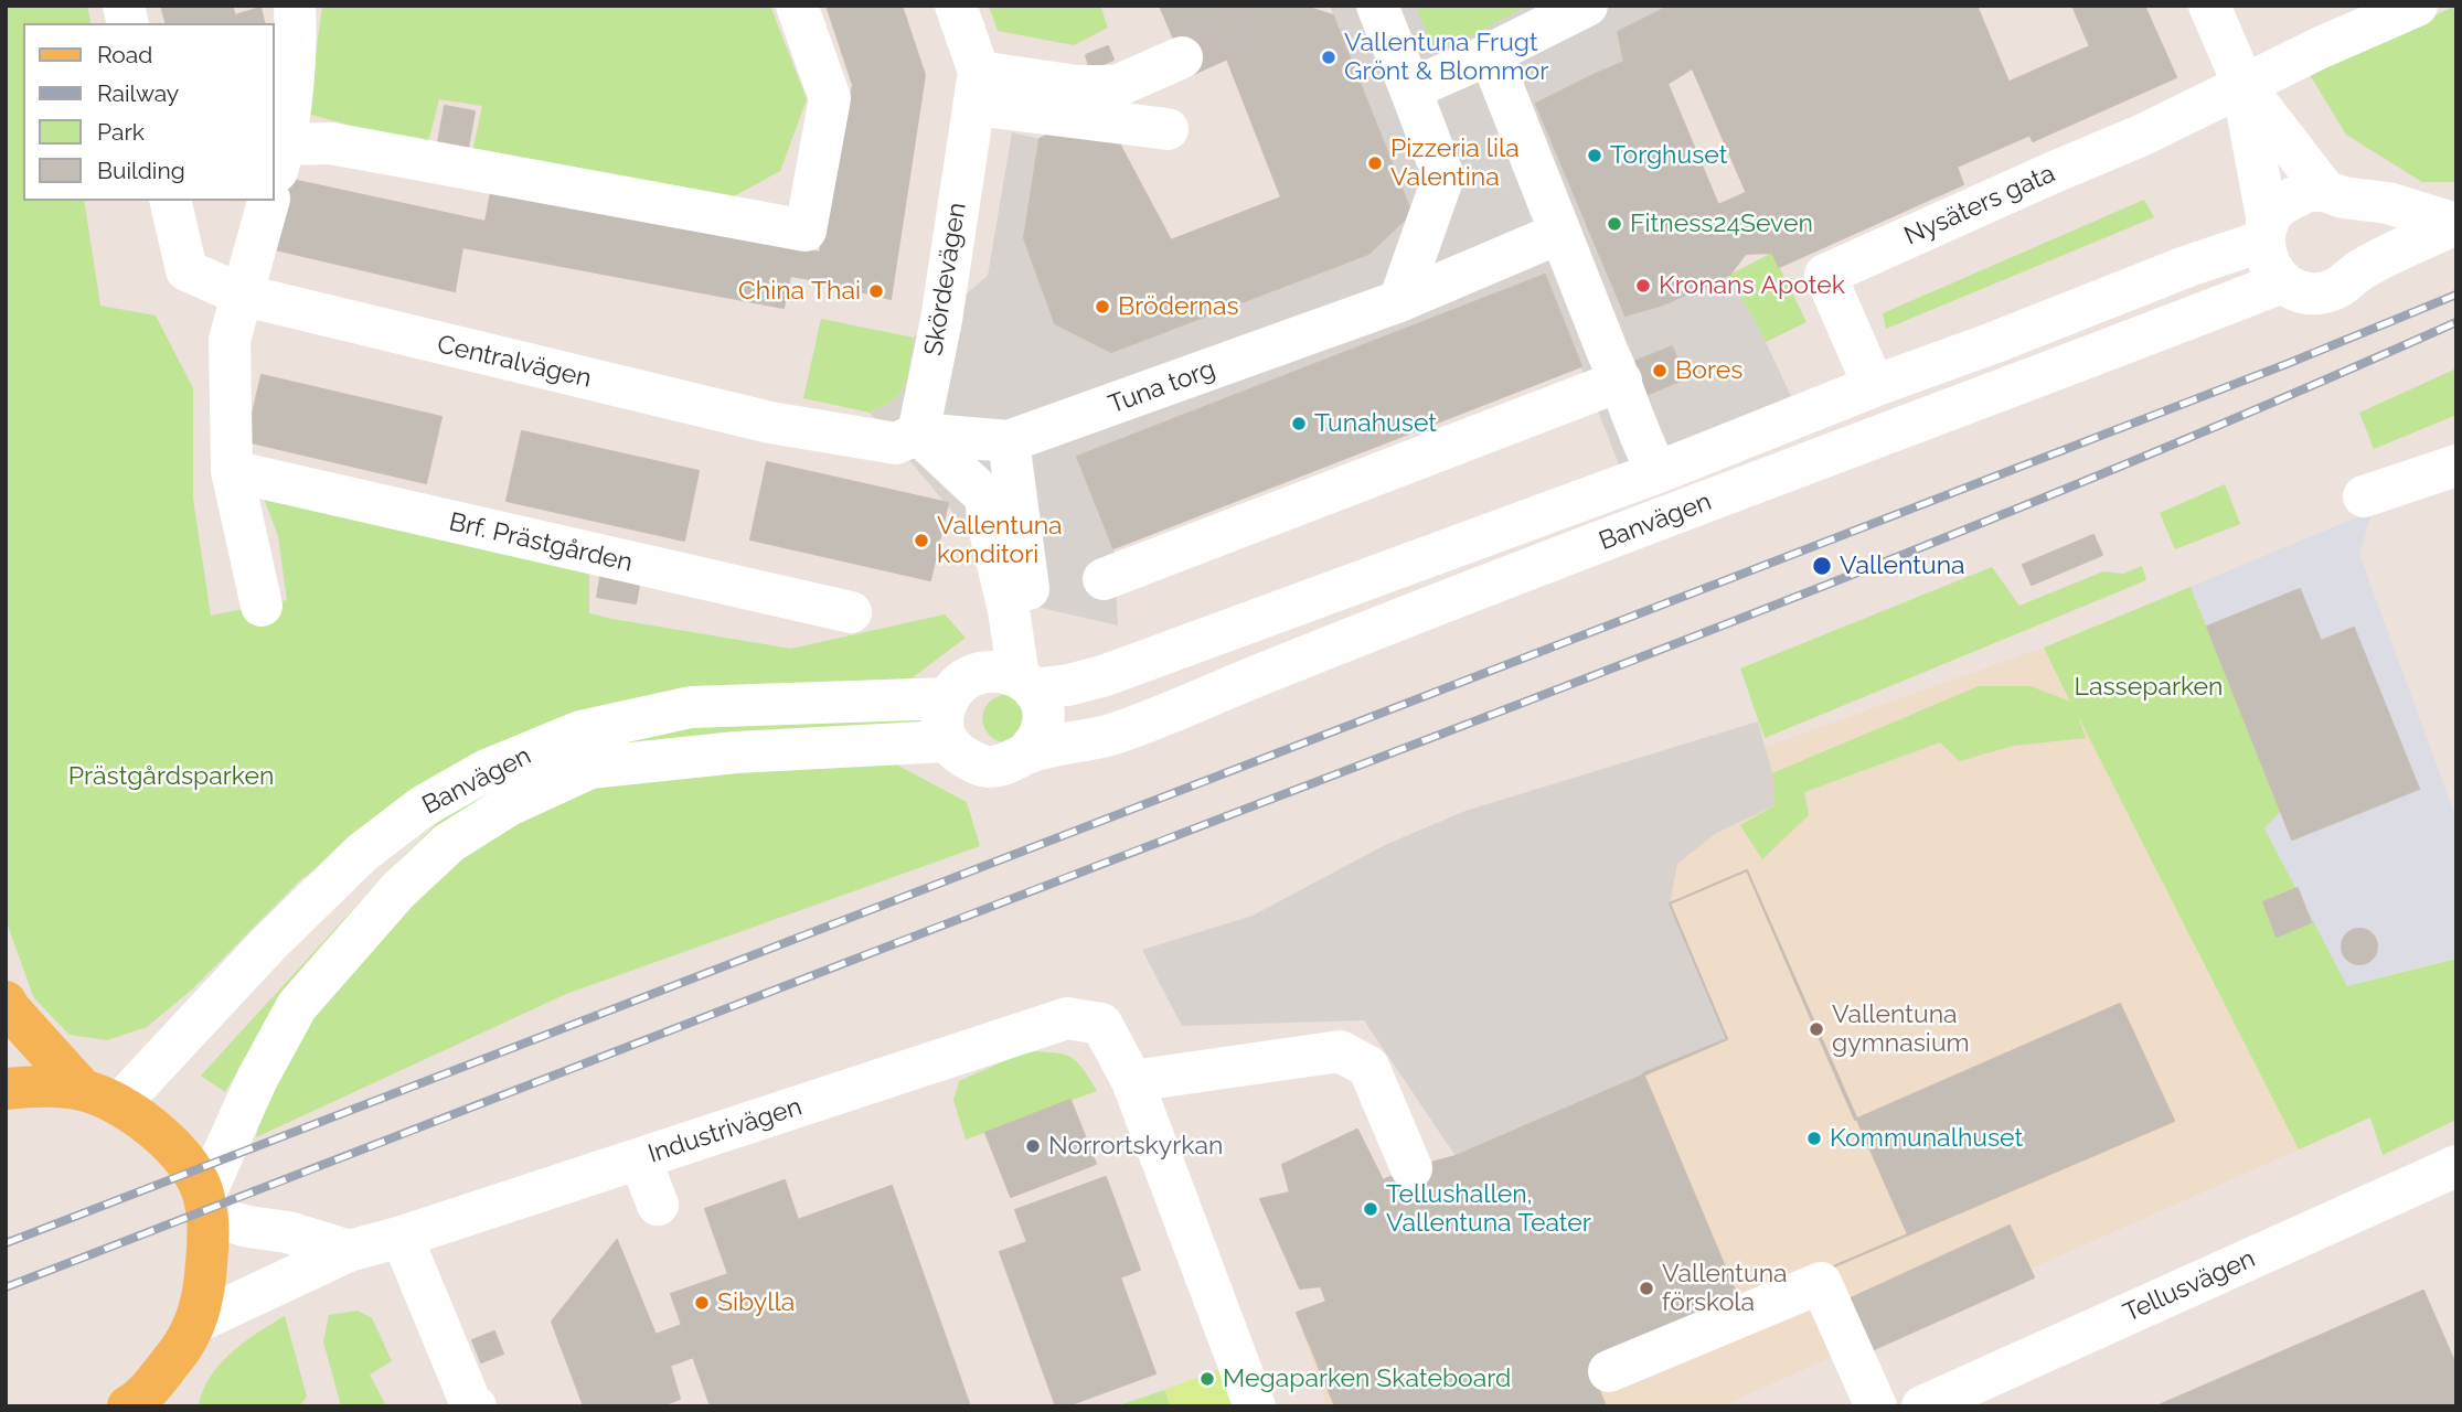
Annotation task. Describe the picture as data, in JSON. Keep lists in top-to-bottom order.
{
  "streets": {
    "street": [
      "Nysäters gata",
      "Skördevägen",
      "Centralvägen",
      "Tuna torg",
      "Banvägen",
      "Brf. Prästgården",
      "Industrivägen",
      "Tellusvägen"
    ]
  },
  "crossings": [
    ["Nysäters gata", "Banvägen"],
    ["Skördevägen", "Centralvägen"],
    ["Skördevägen", "Tuna torg"],
    ["Centralvägen", "Tuna torg"]
  ],
  "parks": ["Lasseparken", "Prästgårdsparken"],
  "places": [
    "Vallentuna Frugt Grönt & Blommor",
    "Torghuset",
    "Pizzeria lila Valentina",
    "Fitness24Seven",
    "Kronans Apotek",
    "China Thai",
    "Brödernas",
    "Bores",
    "Tunahuset",
    "Vallentuna konditori",
    "Vallentuna",
    "Vallentuna gymnasium",
    "Kommunalhuset",
    "Norrortskyrkan",
    "Tellushallen, Vallentuna Teater",
    "Vallentuna förskola",
    "Sibylla",
    "Megaparken Skateboard"
  ],
  "legend": [
    "Road",
    "Railway",
    "Park",
    "Building"
  ]
}
